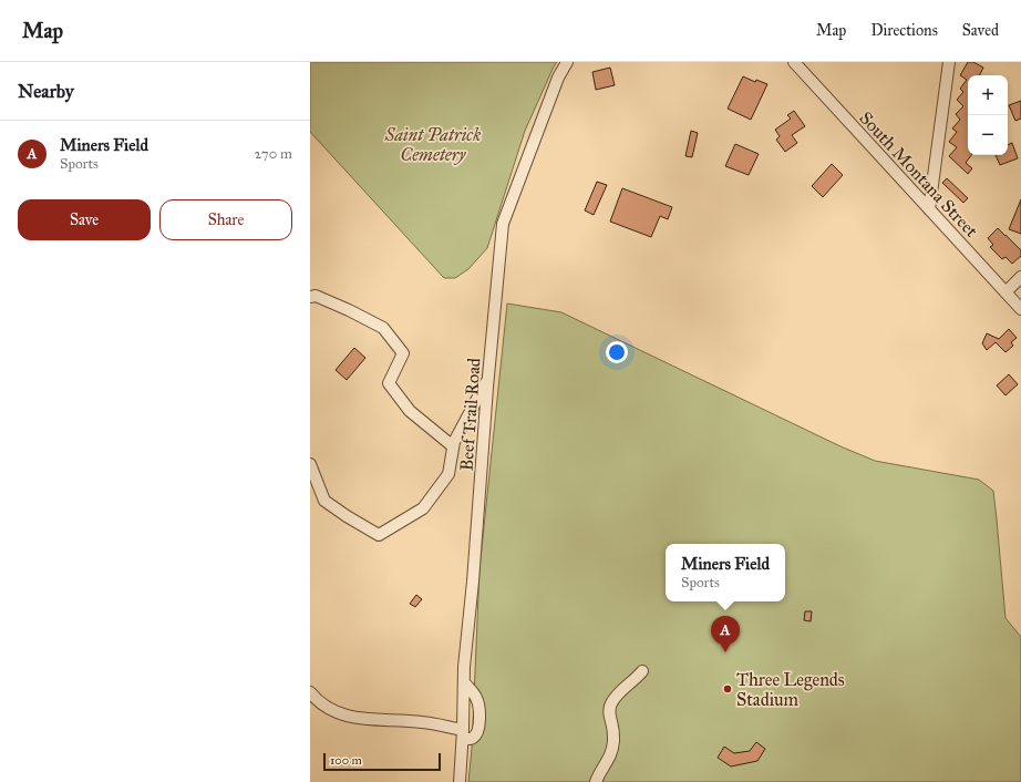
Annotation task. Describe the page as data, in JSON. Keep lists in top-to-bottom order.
{
  "streets": {
    "street": ["South Montana Street", "Beef Trail Road"]
  },
  "parks": ["Saint Patrick Cemetery"],
  "places": ["Three Legends Stadium"],
  "scale_bar": "100 m",
  "page": {
    "header": "Map",
    "nav": ["Map", "Directions", "Saved"],
    "heading": "Nearby",
    "map_buttons": ["+", "−"],
    "list": [
      {
        "mark": "A",
        "name": "Miners Field",
        "note": "Sports",
        "value": "270 m"
      }
    ],
    "buttons": ["Save", "Share"],
    "popup": ["Miners Field", "Sports"],
    "pins": "A",
    "scale": "100 m"
  }
}
